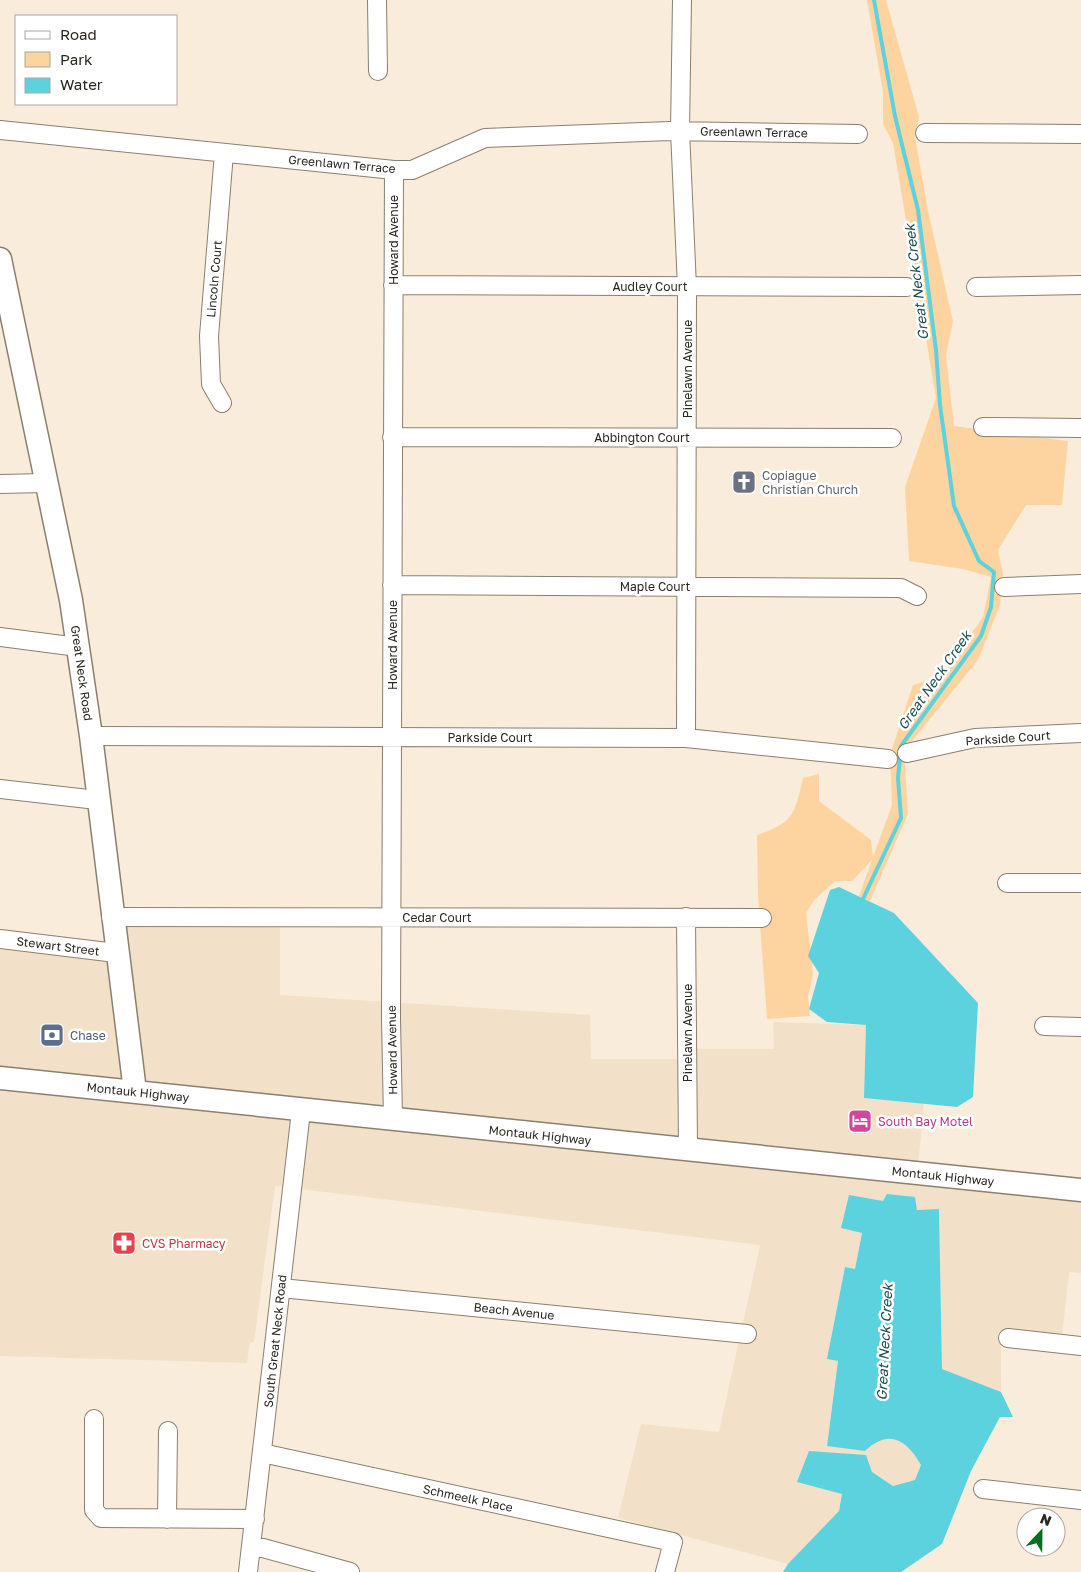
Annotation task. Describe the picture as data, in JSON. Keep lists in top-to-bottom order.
{
  "streets": {
    "main road": ["Great Neck Road", "Montauk Highway"],
    "street": [
      "Greenlawn Terrace",
      "Howard Avenue",
      "Lincoln Court",
      "Audley Court",
      "Pinelawn Avenue",
      "Abbington Court",
      "Maple Court",
      "Parkside Court",
      "Cedar Court",
      "Stewart Street",
      "Beach Avenue",
      "South Great Neck Road",
      "Schmeelk Place"
    ]
  },
  "crossings": [
    ["Greenlawn Terrace", "Howard Avenue"],
    ["Greenlawn Terrace", "Lincoln Court"],
    ["Greenlawn Terrace", "Pinelawn Avenue"],
    ["Howard Avenue", "Audley Court"],
    ["Howard Avenue", "Abbington Court"],
    ["Howard Avenue", "Maple Court"],
    ["Howard Avenue", "Parkside Court"],
    ["Howard Avenue", "Cedar Court"],
    ["Howard Avenue", "Montauk Highway"],
    ["Audley Court", "Pinelawn Avenue"],
    ["Pinelawn Avenue", "Abbington Court"],
    ["Pinelawn Avenue", "Maple Court"],
    ["Pinelawn Avenue", "Parkside Court"],
    ["Pinelawn Avenue", "Cedar Court"],
    ["Pinelawn Avenue", "Montauk Highway"],
    ["Great Neck Road", "Parkside Court"],
    ["Great Neck Road", "Cedar Court"],
    ["Great Neck Road", "Stewart Street"],
    ["Great Neck Road", "Montauk Highway"],
    ["Montauk Highway", "South Great Neck Road"],
    ["Beach Avenue", "South Great Neck Road"],
    ["South Great Neck Road", "Schmeelk Place"]
  ],
  "water": ["Great Neck Creek"],
  "places": {
    "church": ["Copiague Christian Church"],
    "bank": ["Chase"],
    "hotel": ["South Bay Motel"],
    "pharmacy": ["CVS Pharmacy"]
  },
  "legend": ["Road", "Park", "Water"],
  "north": "top"
}
